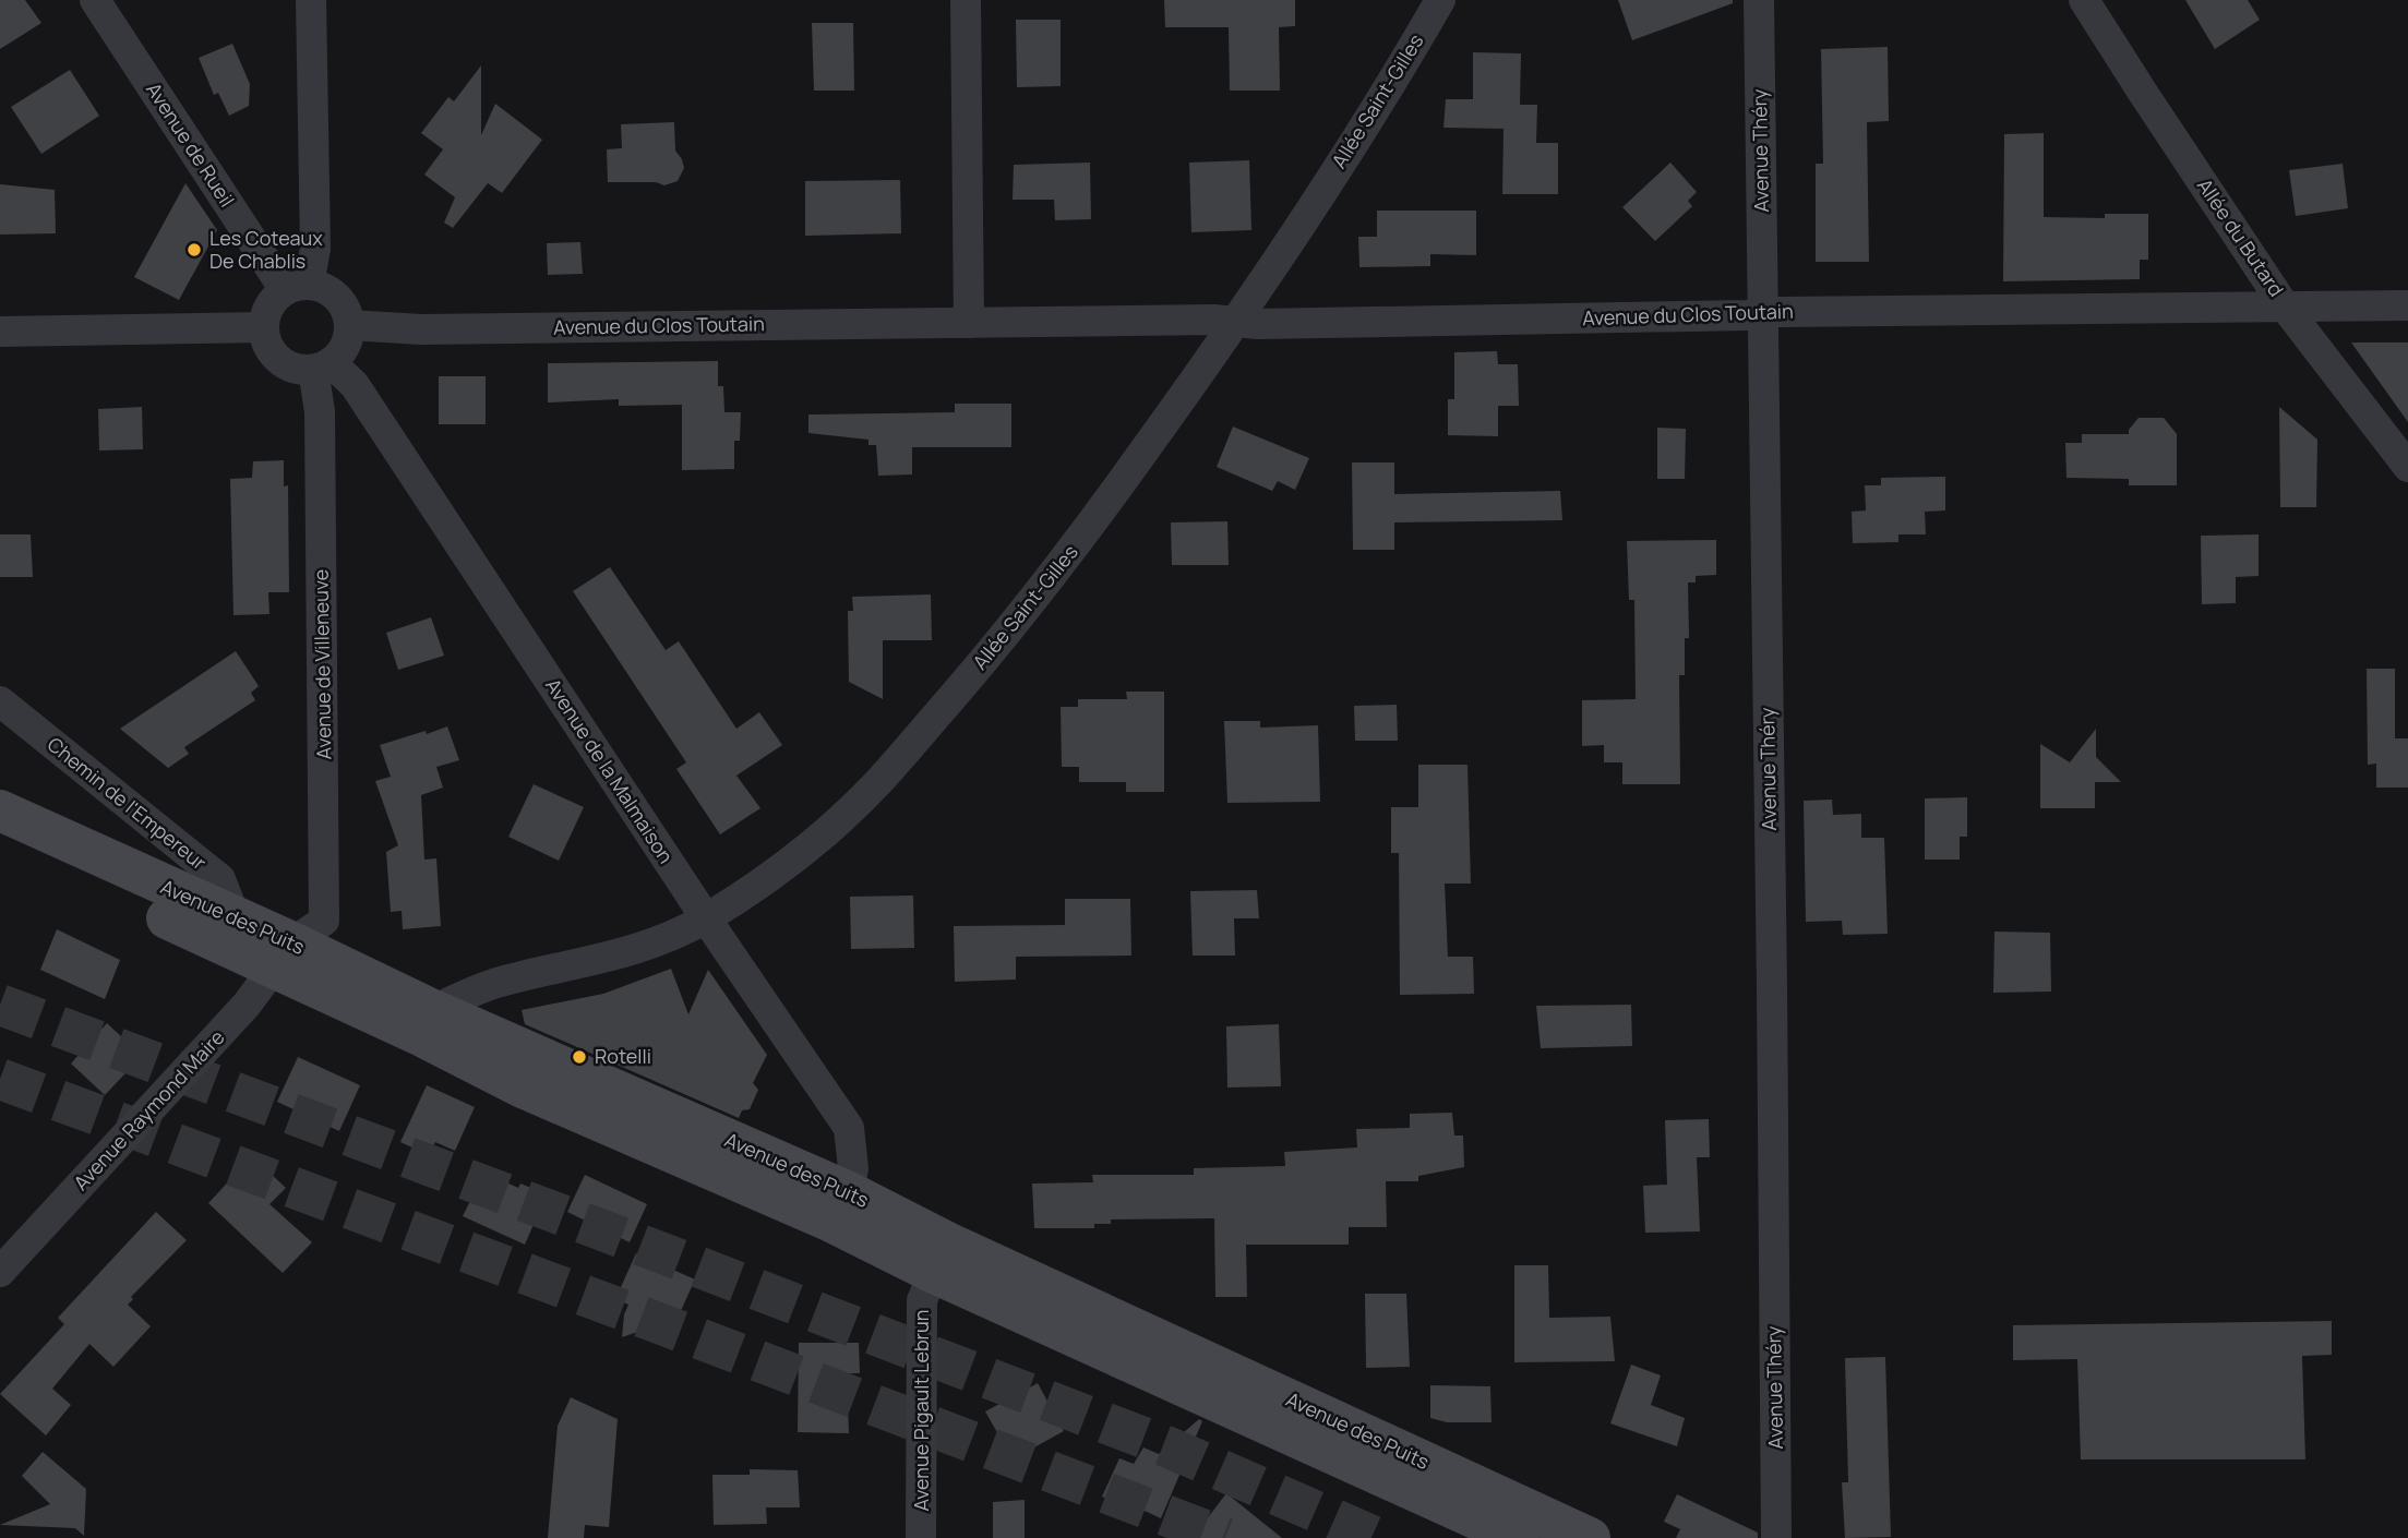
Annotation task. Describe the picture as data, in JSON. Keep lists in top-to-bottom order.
{
  "streets": {
    "street": [
      "Allée Saint-Gilles",
      "Avenue de Rueil",
      "Avenue Théry",
      "Allée du Butard",
      "Avenue du Clos Toutain",
      "Avenue de Villeneuve",
      "Avenue de la Malmaison",
      "Chemin de l'Empereur",
      "Avenue des Puits",
      "Avenue Raymond Maire",
      "Avenue Pigault Lebrun"
    ]
  },
  "crossings": [
    ["Allée Saint-Gilles", "Avenue du Clos Toutain"],
    ["Allée Saint-Gilles", "Avenue de la Malmaison"],
    ["Allée Saint-Gilles", "Avenue des Puits"],
    ["Avenue de Rueil", "Avenue du Clos Toutain"],
    ["Avenue de Rueil", "Avenue de Villeneuve"],
    ["Avenue de Rueil", "Avenue de la Malmaison"],
    ["Avenue Théry", "Avenue du Clos Toutain"],
    ["Allée du Butard", "Avenue du Clos Toutain"],
    ["Avenue du Clos Toutain", "Avenue de Villeneuve"],
    ["Avenue du Clos Toutain", "Avenue de la Malmaison"],
    ["Avenue de Villeneuve", "Avenue de la Malmaison"],
    ["Avenue de Villeneuve", "Avenue des Puits"],
    ["Avenue de Villeneuve", "Avenue Raymond Maire"],
    ["Avenue de la Malmaison", "Avenue des Puits"],
    ["Chemin de l'Empereur", "Avenue des Puits"],
    ["Avenue des Puits", "Avenue Raymond Maire"],
    ["Avenue des Puits", "Avenue Pigault Lebrun"]
  ],
  "places": ["Les Coteaux De Chablis", "Rotelli"]
}
